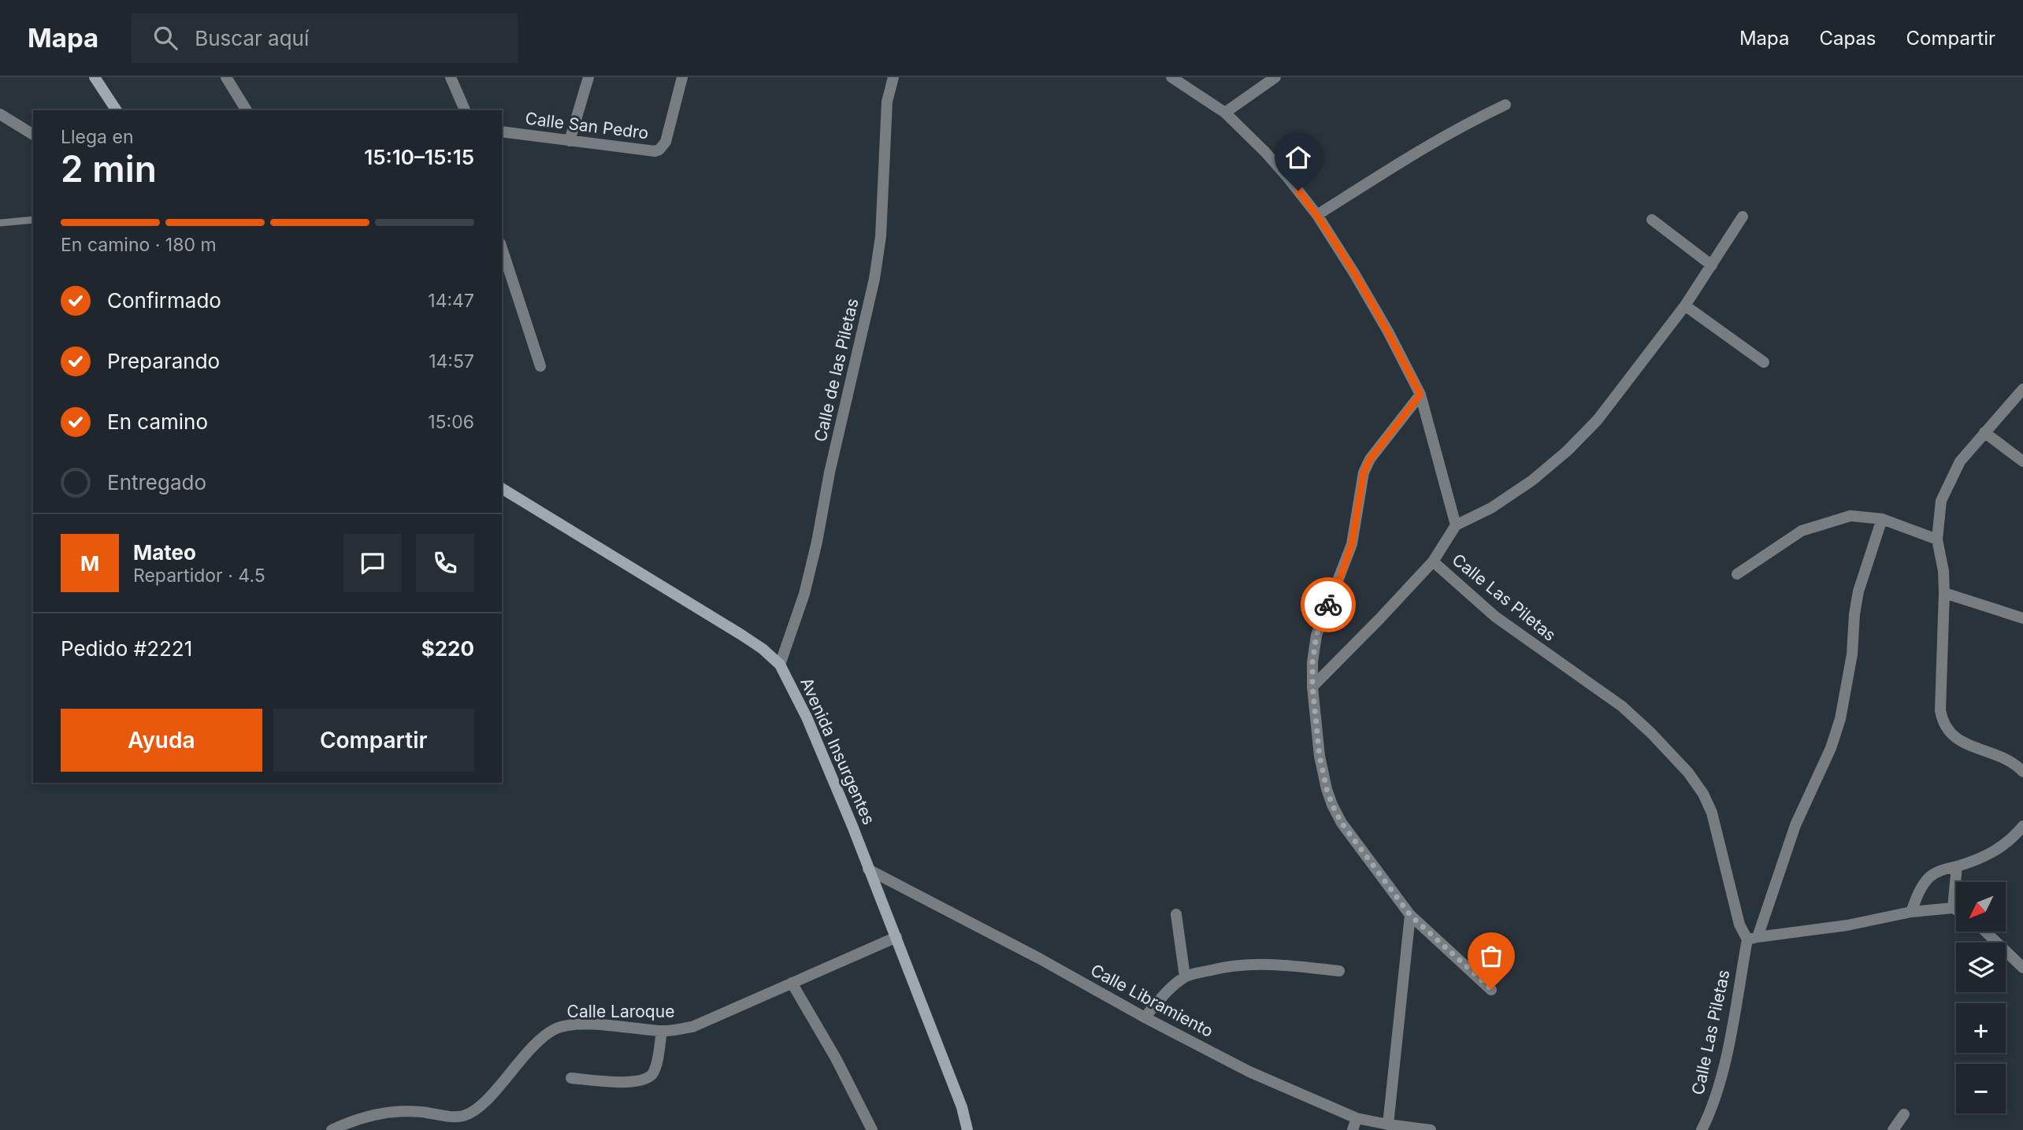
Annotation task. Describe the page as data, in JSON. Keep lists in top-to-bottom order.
{
  "streets": {
    "main road": ["Avenida Insurgentes"],
    "street": [
      "Calle San Pedro",
      "Calle de las Piletas",
      "Calle Las Piletas",
      "Calle Libramiento",
      "Calle Laroque"
    ]
  },
  "crossings": [
    ["Calle de las Piletas", "Avenida Insurgentes"],
    ["Avenida Insurgentes", "Calle Libramiento"],
    ["Avenida Insurgentes", "Calle Laroque"]
  ],
  "north": "bottom left",
  "page": {
    "header": "Mapa",
    "search": "Buscar aquí",
    "nav": ["Mapa", "Capas", "Compartir"],
    "heading": ["2 min", "Llega en", "15:10–15:15"],
    "panel": [
      "Mateo",
      "Repartidor · 4.5",
      "Pedido #2221",
      "$220"
    ],
    "bar": "En camino · 180 m",
    "list": [
      ["Confirmado", "14:47"],
      ["Preparando", "14:57"],
      ["En camino", "15:06"],
      "Entregado"
    ],
    "round": "M",
    "buttons": ["Ayuda", "Compartir"],
    "map_buttons": ["+", "−"]
  }
}
